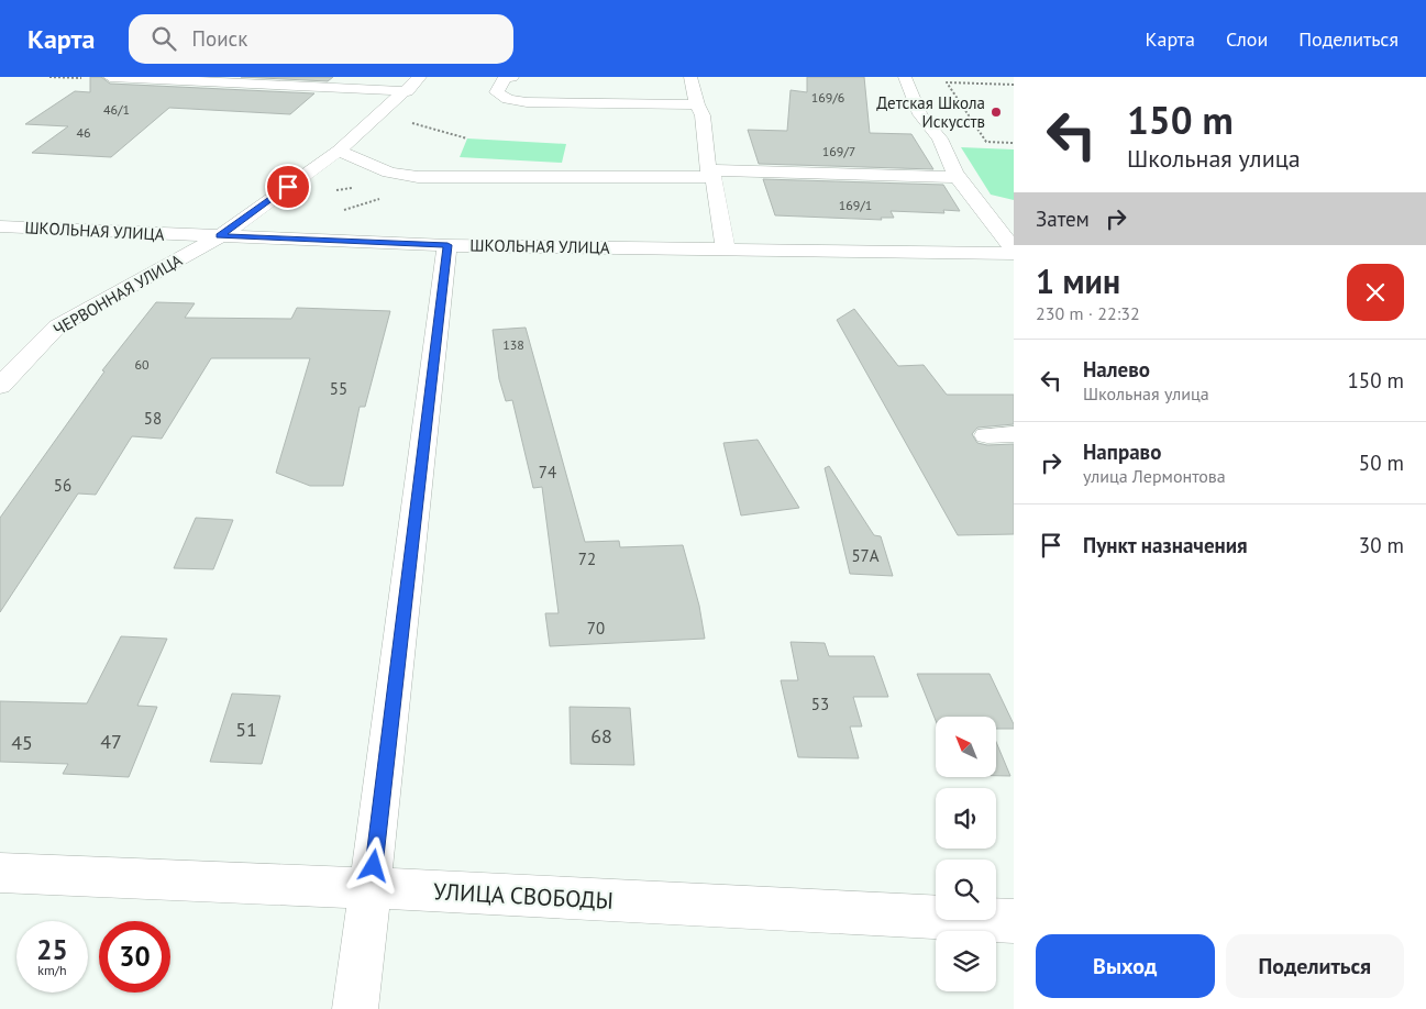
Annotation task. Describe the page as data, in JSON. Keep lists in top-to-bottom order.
{
  "streets": {
    "street": ["ШКОЛЬНАЯ УЛИЦА", "ЧЕРВОННАЯ УЛИЦА", "УЛИЦА СВОБОДЫ"]
  },
  "crossings": [
    ["ШКОЛЬНАЯ УЛИЦА", "ЧЕРВОННАЯ УЛИЦА"]
  ],
  "places": ["Детская Школа Искусств"],
  "house_numbers": [
    "169/6",
    "46/1",
    "46",
    "169/7",
    "169/1",
    "138",
    "60",
    "55",
    "58",
    "74",
    "56",
    "57А",
    "72",
    "70",
    "53",
    "51",
    "68",
    "47",
    "45"
  ],
  "north": "top left",
  "page": {
    "header": "Карта",
    "search": "Поиск",
    "nav": ["Карта", "Слои", "Поделиться"],
    "turn": ["150 m", "Школьная улица"],
    "then": "Затем",
    "heading": ["1 мин", "230 m · 22:32"],
    "list": [
      {
        "name": "Налево",
        "note": "Школьная улица",
        "value": "150 m"
      },
      {
        "name": "Направо",
        "note": "улица Лермонтова",
        "value": "50 m"
      },
      {
        "name": "Пункт назначения",
        "value": "30 m"
      }
    ],
    "speed": "25 km/h",
    "limit": "30",
    "buttons": ["Выход", "Поделиться"]
  }
}
